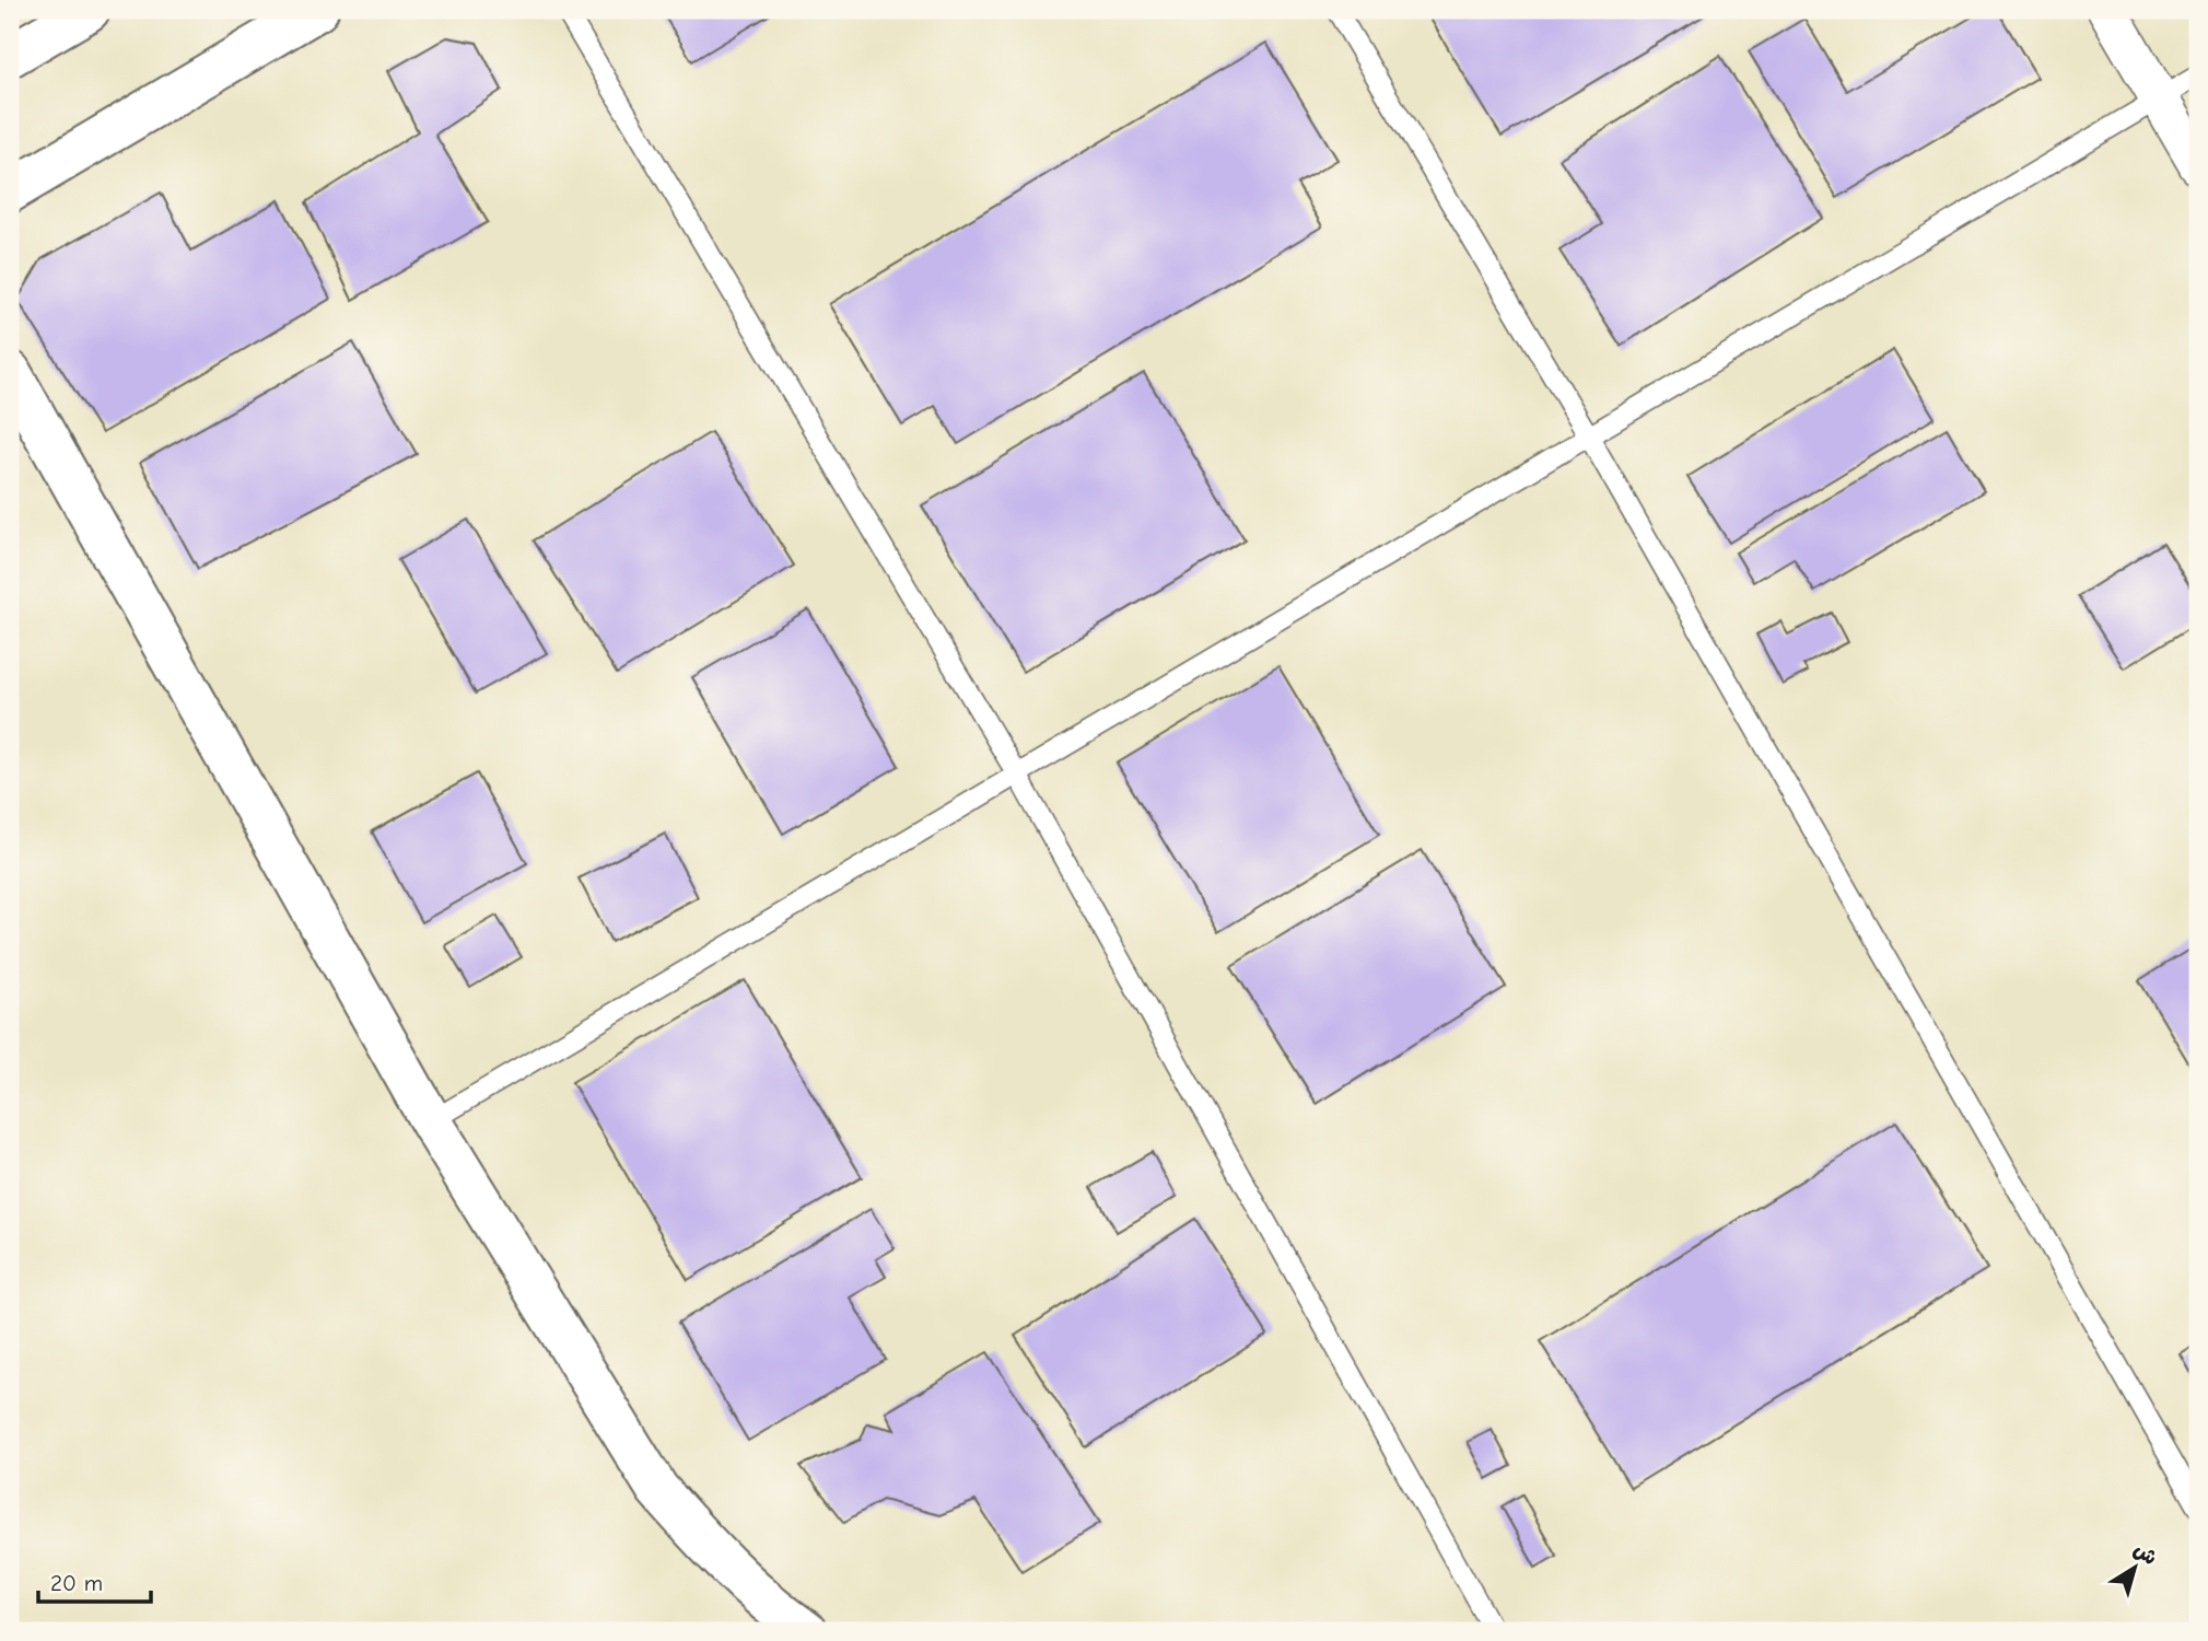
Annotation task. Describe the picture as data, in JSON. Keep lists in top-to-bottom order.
{
  "scale_bar": "20 m",
  "north": "top right"
}
